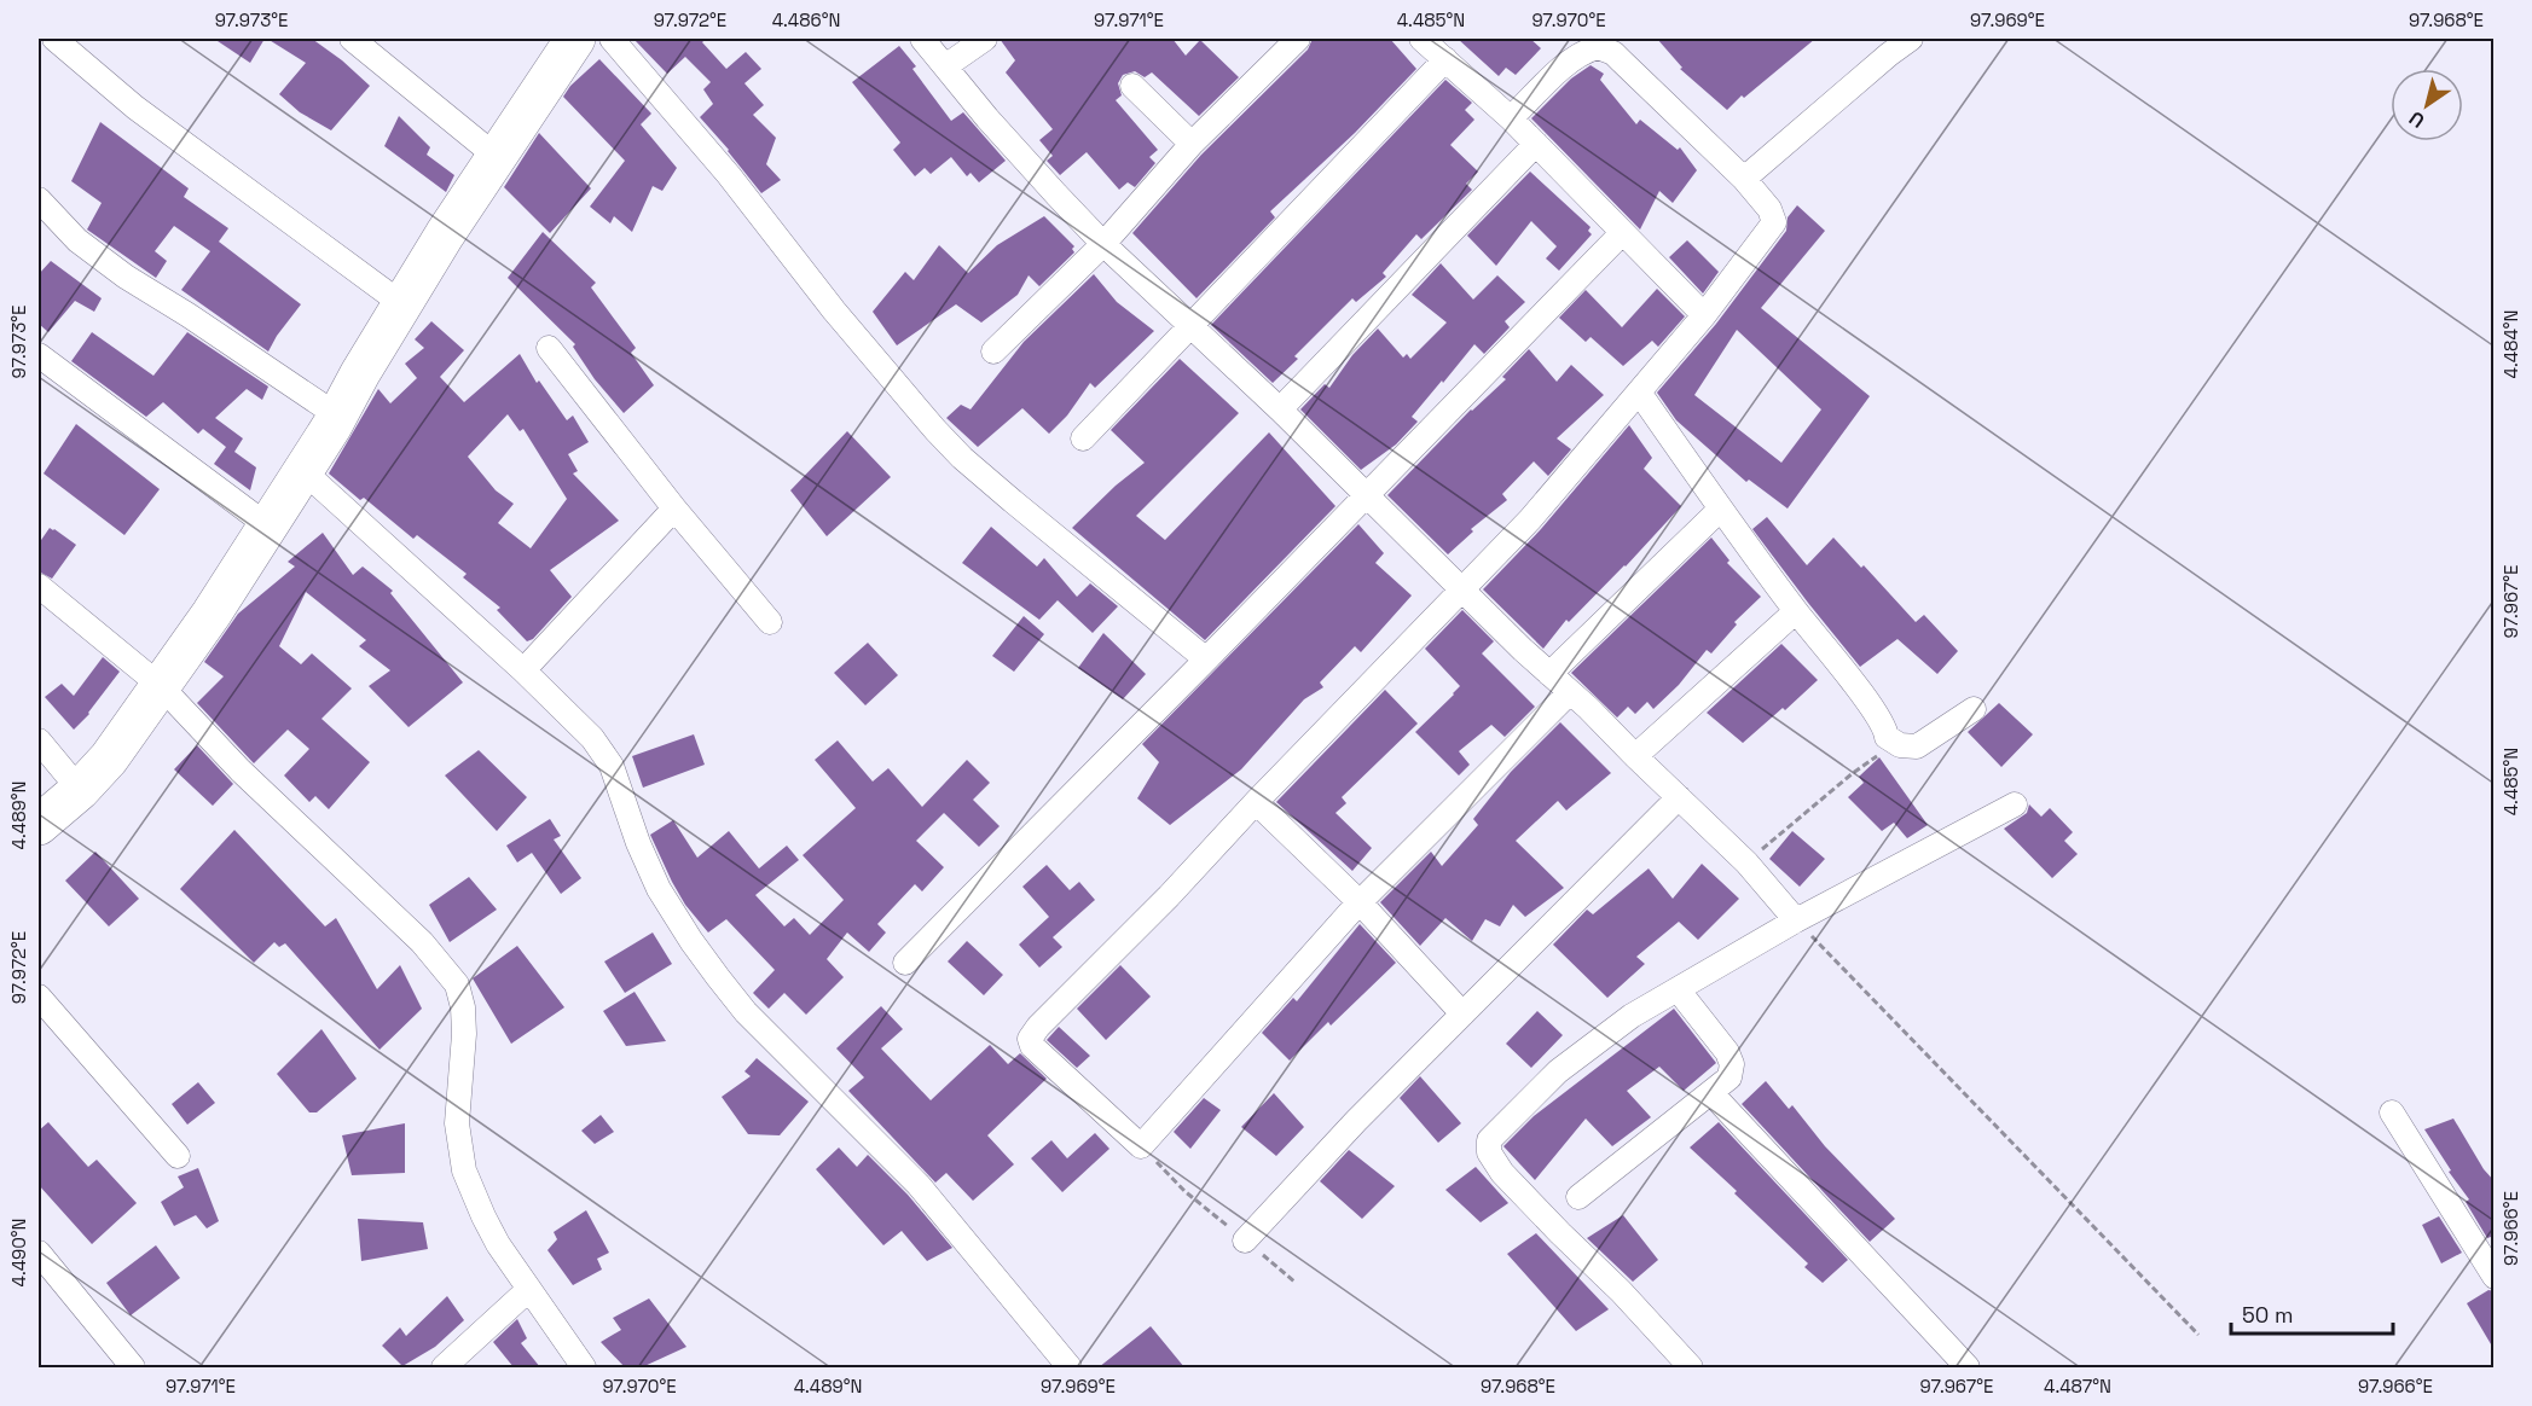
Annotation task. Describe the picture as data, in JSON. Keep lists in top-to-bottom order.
{
  "scale_bar": "50 m",
  "north": "bottom left",
  "coordinates": [
    "97.973°E",
    "97.972°E",
    "4.486°N",
    "97.971°E",
    "4.485°N",
    "97.970°E",
    "97.969°E",
    "97.968°E",
    "4.484°N",
    "97.967°E",
    "4.489°N",
    "97.966°E",
    "4.490°N",
    "4.487°N"
  ]
}
